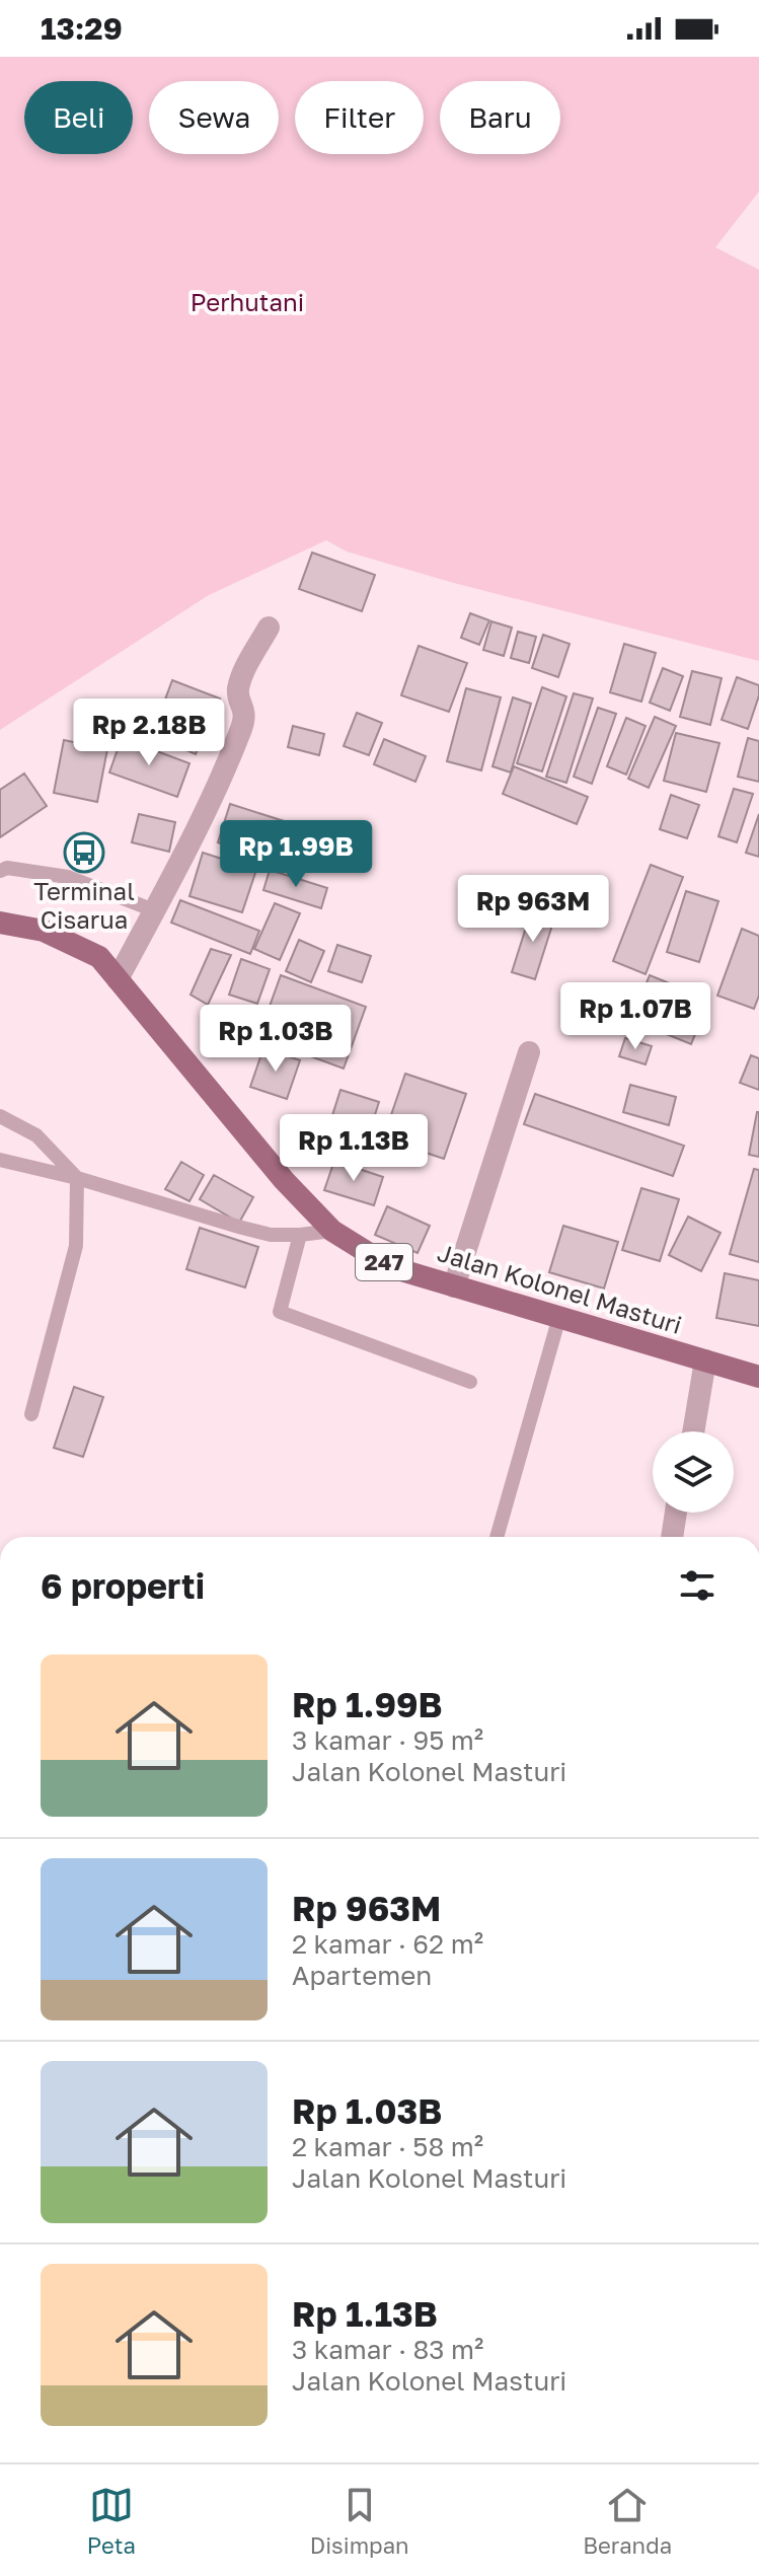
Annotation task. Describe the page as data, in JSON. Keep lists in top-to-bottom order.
{
  "streets": {
    "main road": ["247", "Jalan Kolonel Masturi"]
  },
  "parks": ["Perhutani"],
  "places": {
    "bus stop": ["Terminal Cisarua"]
  },
  "page": {
    "status": "13:29",
    "chip": [
      "Beli",
      "Sewa",
      "Filter",
      "Baru"
    ],
    "price": [
      "Rp 2.18B",
      "Rp 1.99B",
      "Rp 963M",
      "Rp 1.07B",
      "Rp 1.03B",
      "Rp 1.13B"
    ],
    "heading": "6 properti",
    "list": [
      {
        "name": "Rp 1.99B",
        "note": "3 kamar · 95 m² · Jalan Kolonel Masturi"
      },
      {
        "name": "Rp 963M",
        "note": "2 kamar · 62 m² · Apartemen"
      },
      {
        "name": "Rp 1.03B",
        "note": "2 kamar · 58 m² · Jalan Kolonel Masturi"
      },
      {
        "name": "Rp 1.13B",
        "note": "3 kamar · 83 m² · Jalan Kolonel Masturi"
      }
    ],
    "tabs": ["Peta", "Disimpan", "Beranda"]
  }
}
